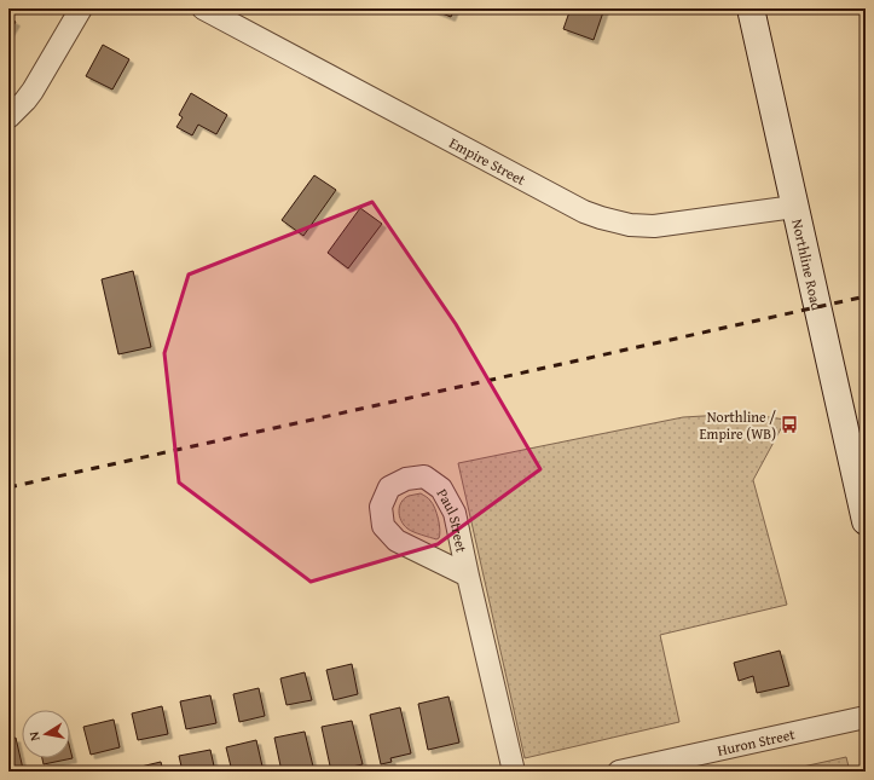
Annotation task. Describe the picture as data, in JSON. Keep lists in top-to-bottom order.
{
  "streets": {
    "main road": ["Northline Road"],
    "street": ["Empire Street", "Paul Street", "Huron Street"]
  },
  "crossings": [
    ["Empire Street", "Northline Road"]
  ],
  "places": {
    "bus stop": ["Northline / Empire (WB)"]
  },
  "north": "left"
}
